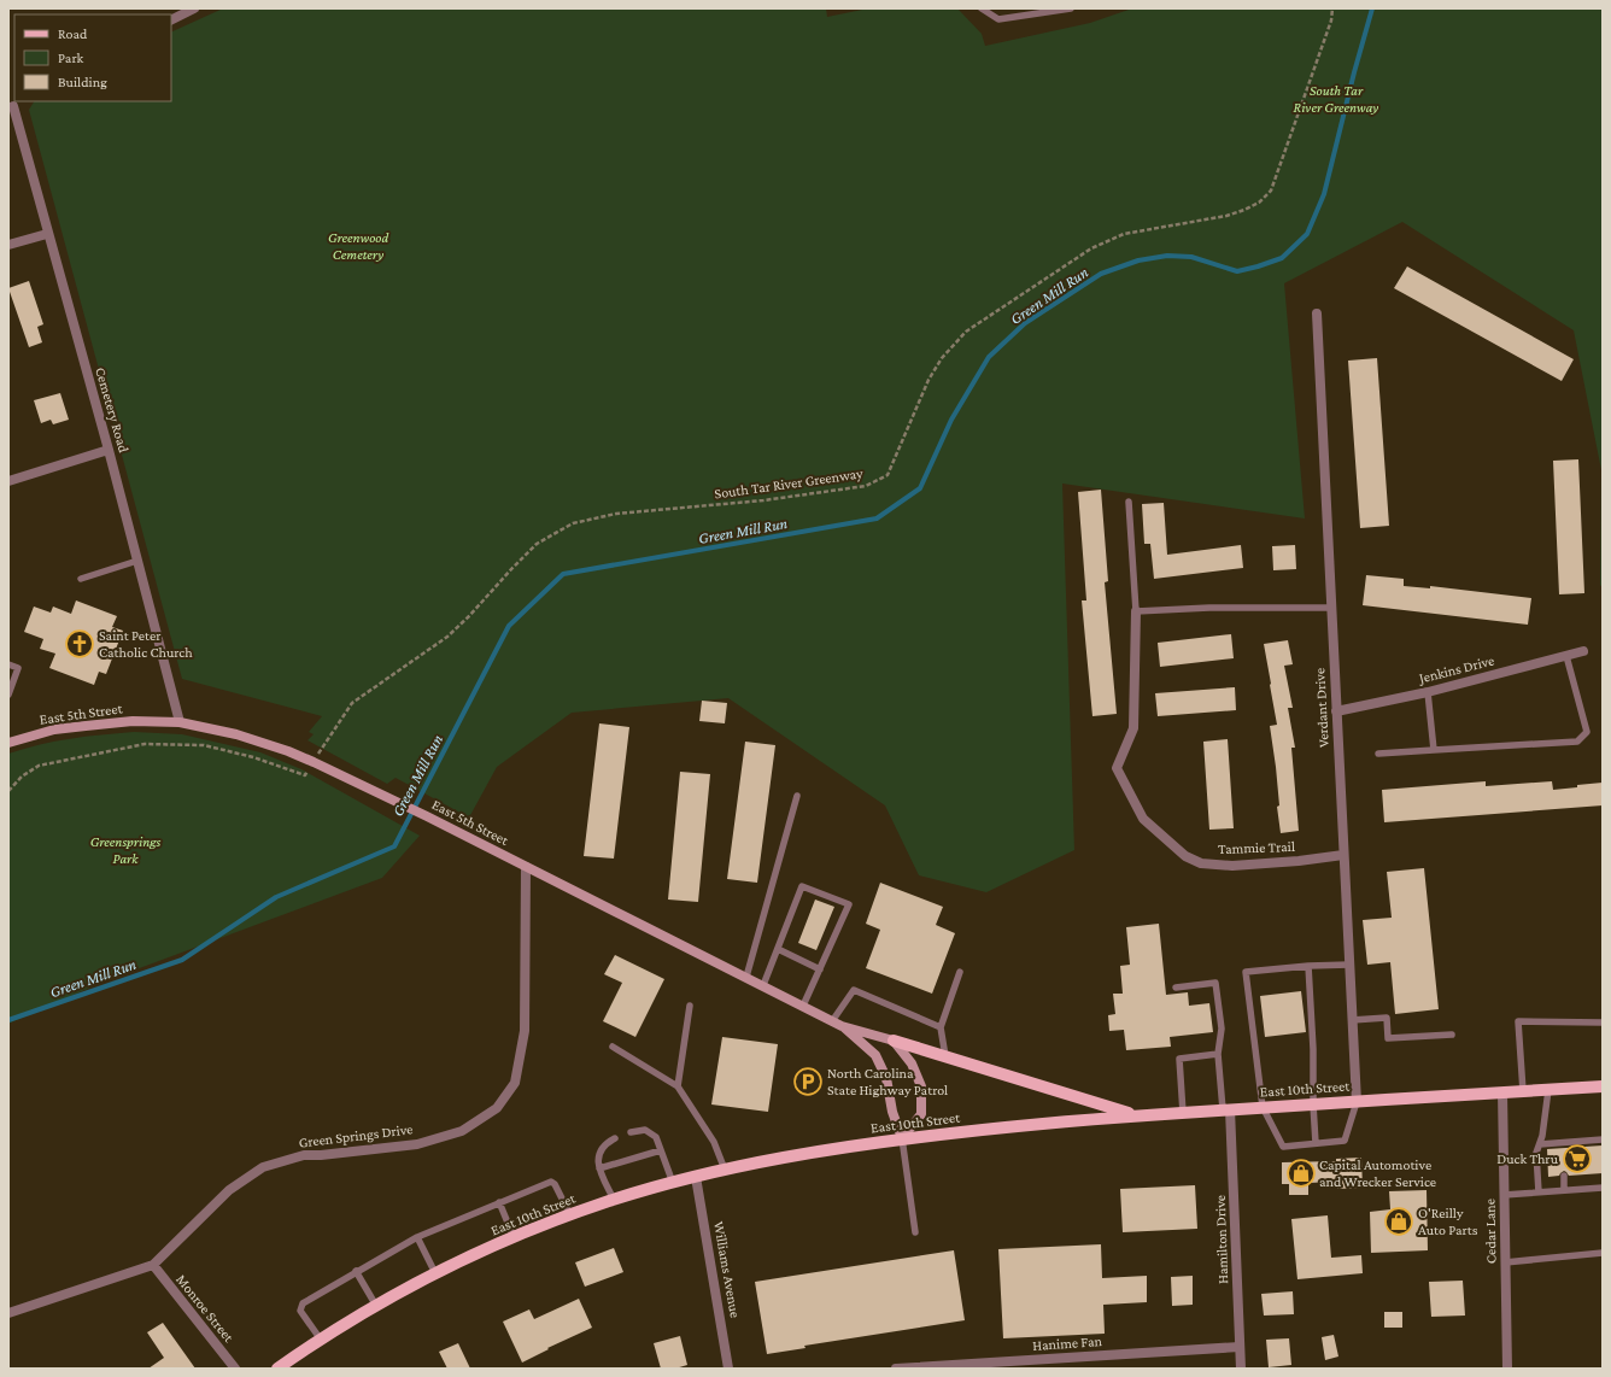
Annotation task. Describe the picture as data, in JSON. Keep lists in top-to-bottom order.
{
  "streets": {
    "main road": ["East 5th Street", "East 10th Street"],
    "street": [
      "Cemetery Road",
      "Jenkins Drive",
      "Verdant Drive",
      "Tammie Trail",
      "Green Springs Drive",
      "Cedar Lane",
      "Hamilton Drive",
      "Williams Avenue",
      "Monroe Street",
      "Hanime Fan"
    ],
    "path": ["South Tar River Greenway"]
  },
  "crossings": [
    ["Cemetery Road", "East 5th Street"],
    ["Jenkins Drive", "Verdant Drive"],
    ["Verdant Drive", "Tammie Trail"],
    ["Verdant Drive", "East 10th Street"],
    ["East 5th Street", "East 10th Street"],
    ["East 5th Street", "Green Springs Drive"],
    ["East 10th Street", "Cedar Lane"],
    ["East 10th Street", "Hamilton Drive"],
    ["East 10th Street", "Williams Avenue"],
    ["Green Springs Drive", "Monroe Street"],
    ["Hamilton Drive", "Hanime Fan"]
  ],
  "water": ["Green Mill Run"],
  "parks": ["South Tar River Greenway", "Greenwood Cemetery", "Greensprings Park"],
  "places": {
    "church": ["Saint Peter Catholic Church"],
    "parking": ["North Carolina State Highway Patrol"],
    "supermarket": ["Duck Thru"],
    "shop": ["Capital Automotive and Wrecker Service", "O'Reilly Auto Parts"]
  },
  "legend": ["Road", "Park", "Building"]
}
